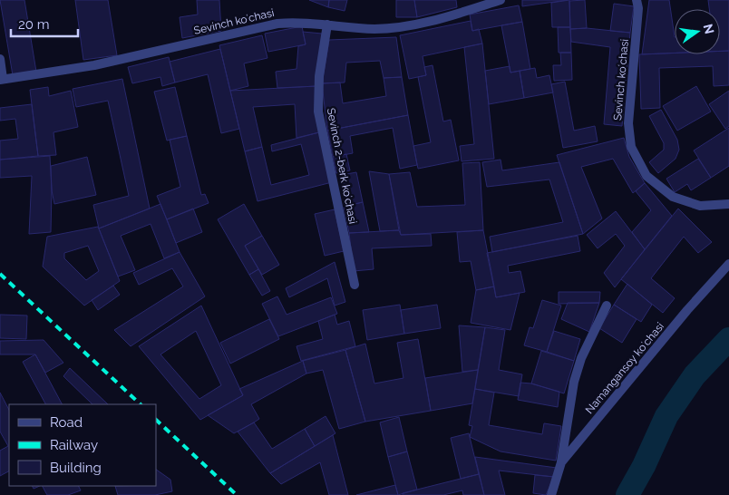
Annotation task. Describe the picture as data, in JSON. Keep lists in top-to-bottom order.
{
  "streets": {
    "street": ["Sevinch koʻchasi", "Sevinch 2-berk koʻchasi", "Namangansoy koʻchasi"]
  },
  "crossings": [
    ["Sevinch koʻchasi", "Sevinch 2-berk koʻchasi"]
  ],
  "legend": ["Road", "Railway", "Building"],
  "scale_bar": "20 m",
  "north": "right"
}
